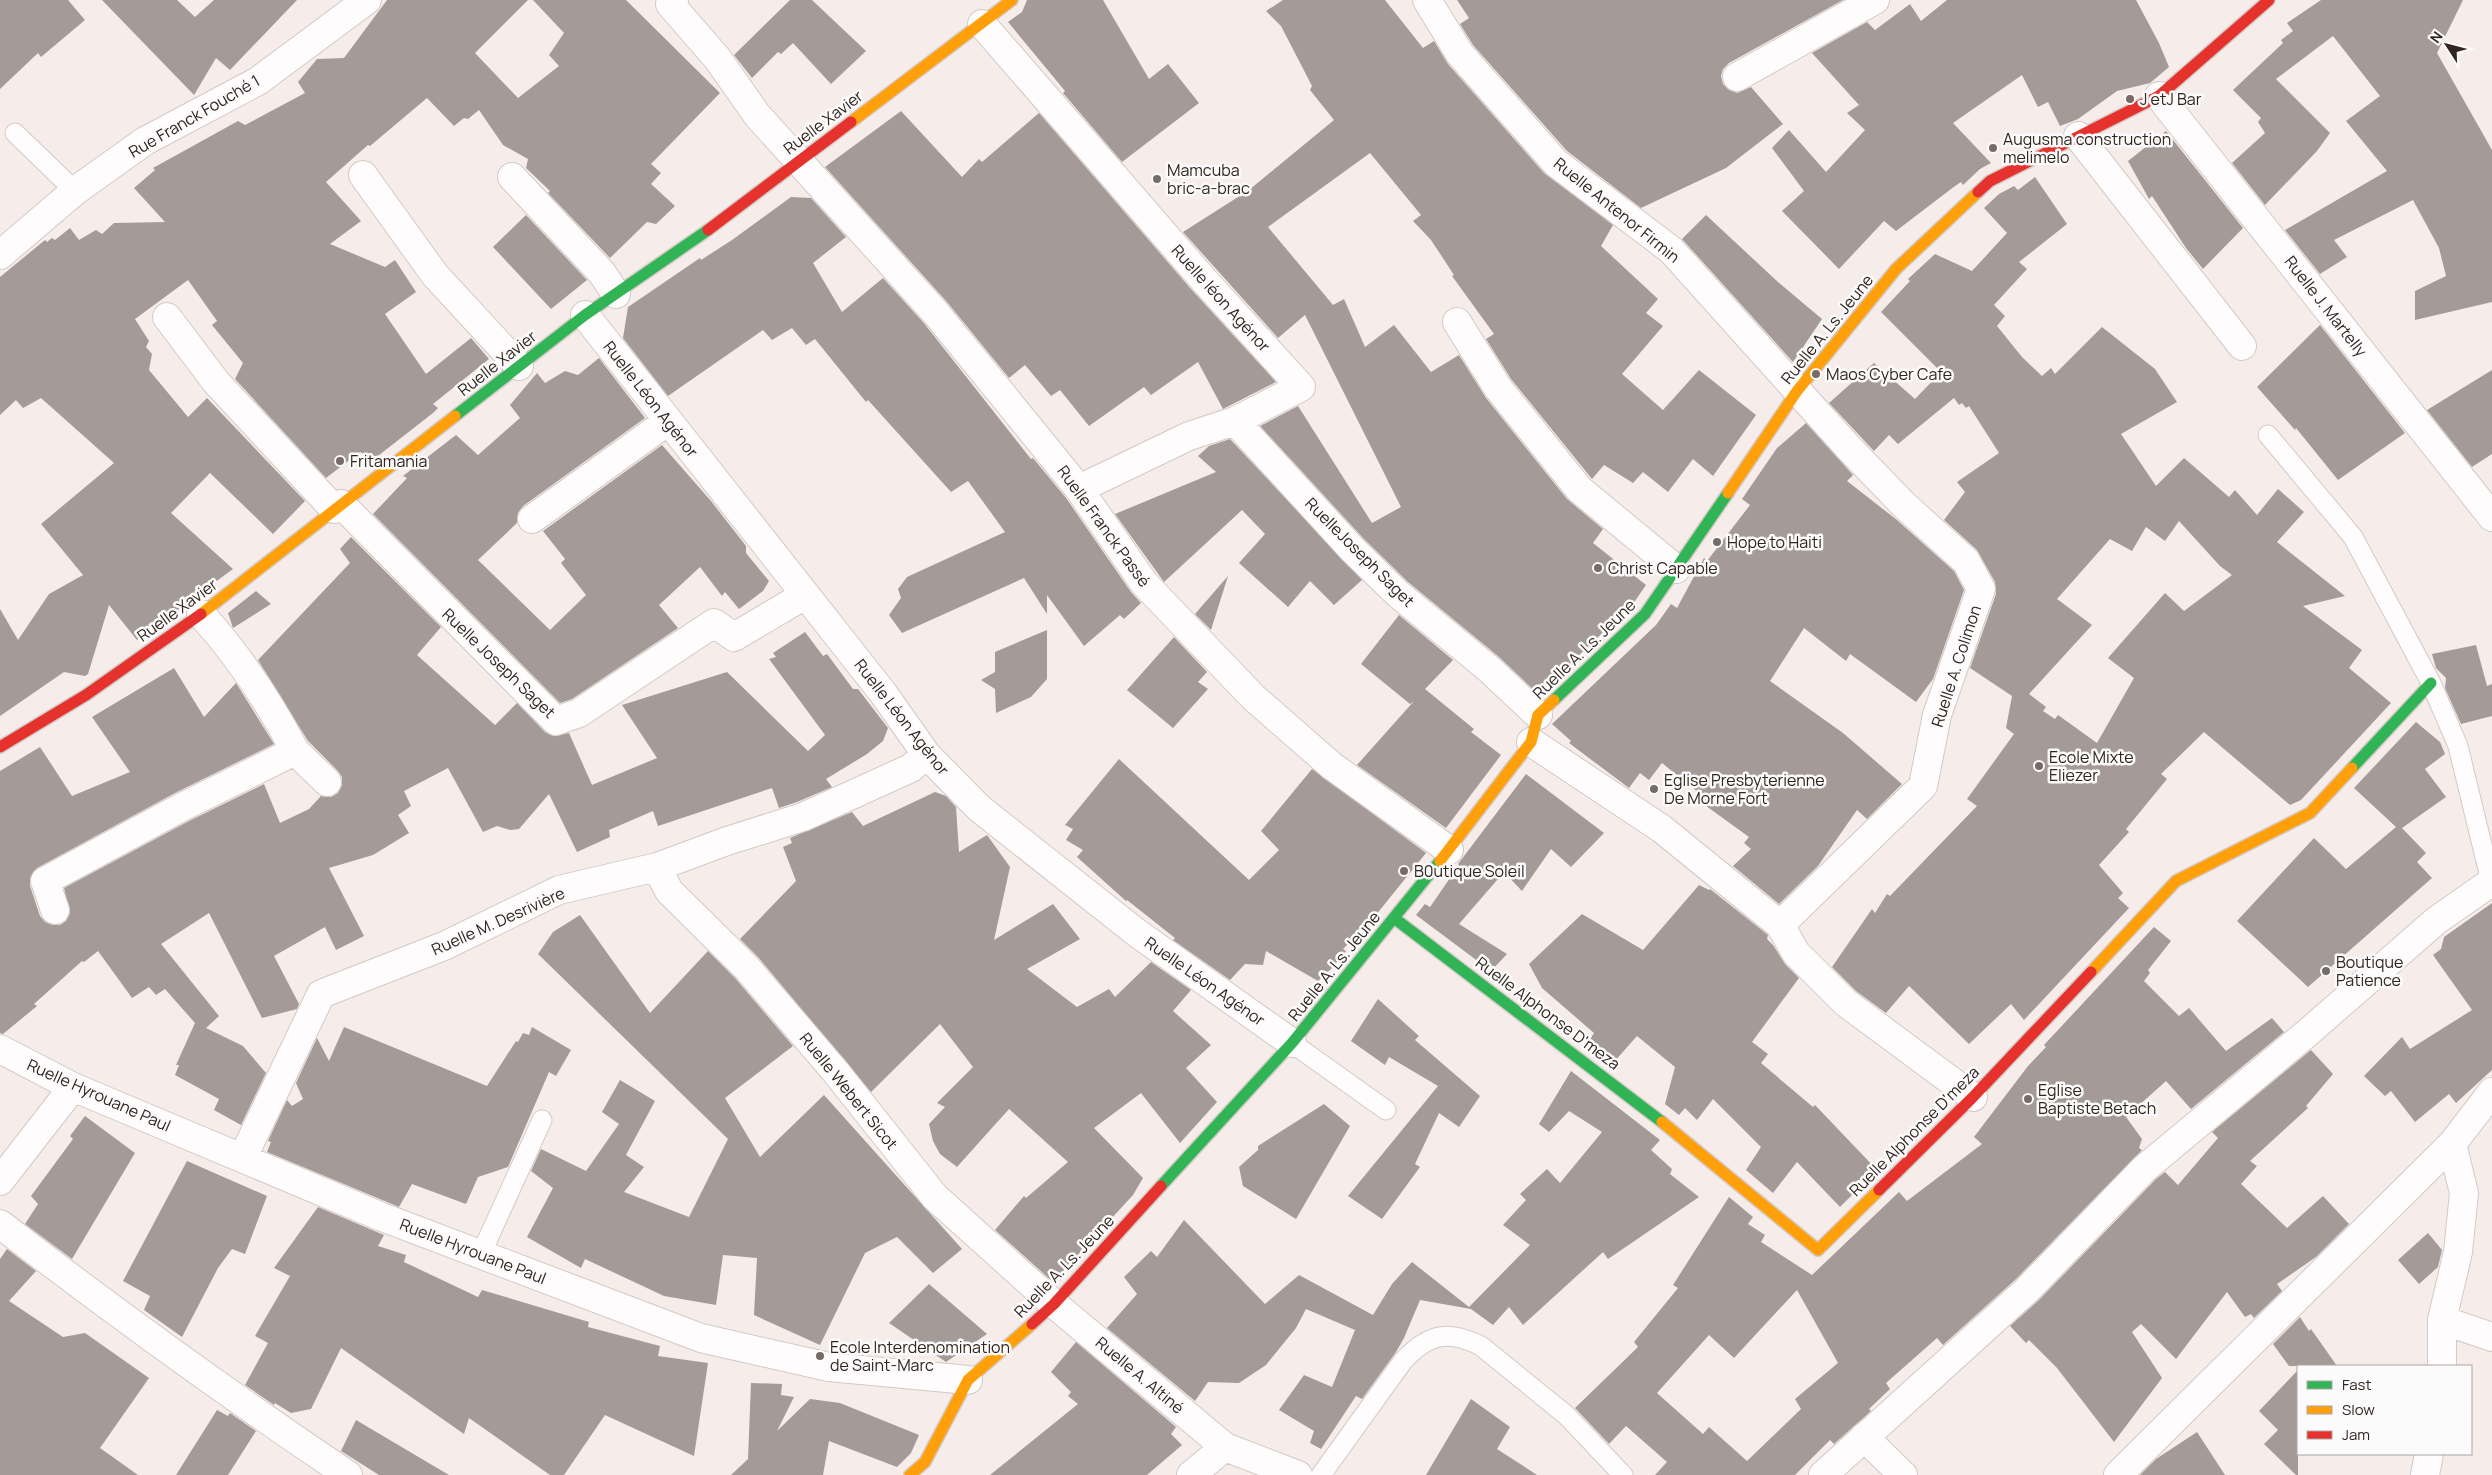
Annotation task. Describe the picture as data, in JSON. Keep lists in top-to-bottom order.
{
  "streets": {
    "street": [
      "Rue Franck Fouché 1",
      "Ruelle Xavier",
      "Ruelle Antenor Firmin",
      "Ruelle léon Agénor",
      "Ruelle J. Martelly",
      "Ruelle A. Ls. Jeune",
      "Ruelle Léon Agénor",
      "Ruelle Franck Passé",
      "RuelleJoseph Saget",
      "Ruelle Joseph Saget",
      "Ruelle A. Colimon",
      "Ruelle M. Desrivière",
      "Ruelle Alphonse D'meza",
      "Ruelle Webert Sicot",
      "Ruelle Hyrouane Paul",
      "Ruelle A. Altiné"
    ]
  },
  "crossings": [
    ["Ruelle Xavier", "Ruelle léon Agénor"],
    ["Ruelle Xavier", "Ruelle Léon Agénor"],
    ["Ruelle Xavier", "Ruelle Franck Passé"],
    ["Ruelle Xavier", "Ruelle Joseph Saget"],
    ["Ruelle Antenor Firmin", "Ruelle A. Ls. Jeune"],
    ["Ruelle Antenor Firmin", "Ruelle A. Colimon"],
    ["Ruelle léon Agénor", "Ruelle Franck Passé"],
    ["Ruelle léon Agénor", "RuelleJoseph Saget"],
    ["Ruelle J. Martelly", "Ruelle A. Ls. Jeune"],
    ["Ruelle A. Ls. Jeune", "Ruelle Léon Agénor"],
    ["Ruelle A. Ls. Jeune", "Ruelle Franck Passé"],
    ["Ruelle A. Ls. Jeune", "RuelleJoseph Saget"],
    ["Ruelle A. Ls. Jeune", "Ruelle A. Colimon"],
    ["Ruelle A. Ls. Jeune", "Ruelle Alphonse D'meza"],
    ["Ruelle A. Ls. Jeune", "Ruelle Webert Sicot"],
    ["Ruelle A. Ls. Jeune", "Ruelle Hyrouane Paul"],
    ["Ruelle A. Ls. Jeune", "Ruelle A. Altiné"],
    ["Ruelle Léon Agénor", "Ruelle Joseph Saget"],
    ["Ruelle Léon Agénor", "Ruelle M. Desrivière"],
    ["Ruelle M. Desrivière", "Ruelle Webert Sicot"],
    ["Ruelle M. Desrivière", "Ruelle Hyrouane Paul"],
    ["Ruelle Webert Sicot", "Ruelle A. Altiné"]
  ],
  "places": [
    "J etJ Bar",
    "Augusma construction melimelo",
    "Mamcuba bric-a-brac",
    "Maos Cyber Cafe",
    "Fritamania",
    "Hope to Haiti",
    "Christ Capable",
    "Ecole Mixte Eliezer",
    "Eglise Presbyterienne De Morne Fort",
    "B0utique Soleil",
    "Boutique Patience",
    "Eglise Baptiste Betach",
    "Ecole Interdenomination de Saint-Marc"
  ],
  "legend": ["Fast", "Slow", "Jam"],
  "north": "top left"
}
